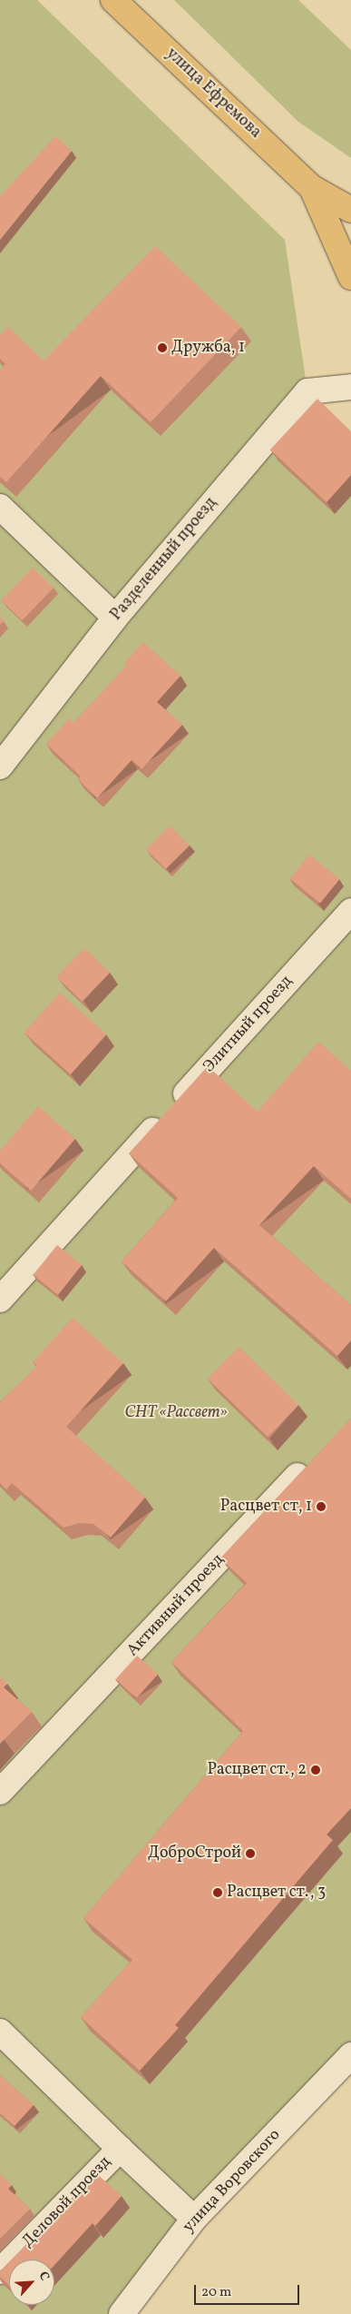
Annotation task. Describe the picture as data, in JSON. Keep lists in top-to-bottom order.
{
  "streets": {
    "main road": ["улица Ефремова"],
    "street": [
      "Разделенный проезд",
      "Элитный проезд",
      "Активный проезд",
      "улица Воровского",
      "Деловой проезд"
    ]
  },
  "crossings": [
    ["улица Воровского", "Деловой проезд"]
  ],
  "parks": ["СНТ «Рассвет»"],
  "places": [
    "Дружба, 1",
    "Расцвет ст, 1",
    "Расцвет ст., 2",
    "ДоброСтрой",
    "Расцвет ст., 3"
  ],
  "scale_bar": "20 m",
  "north": "top right"
}
